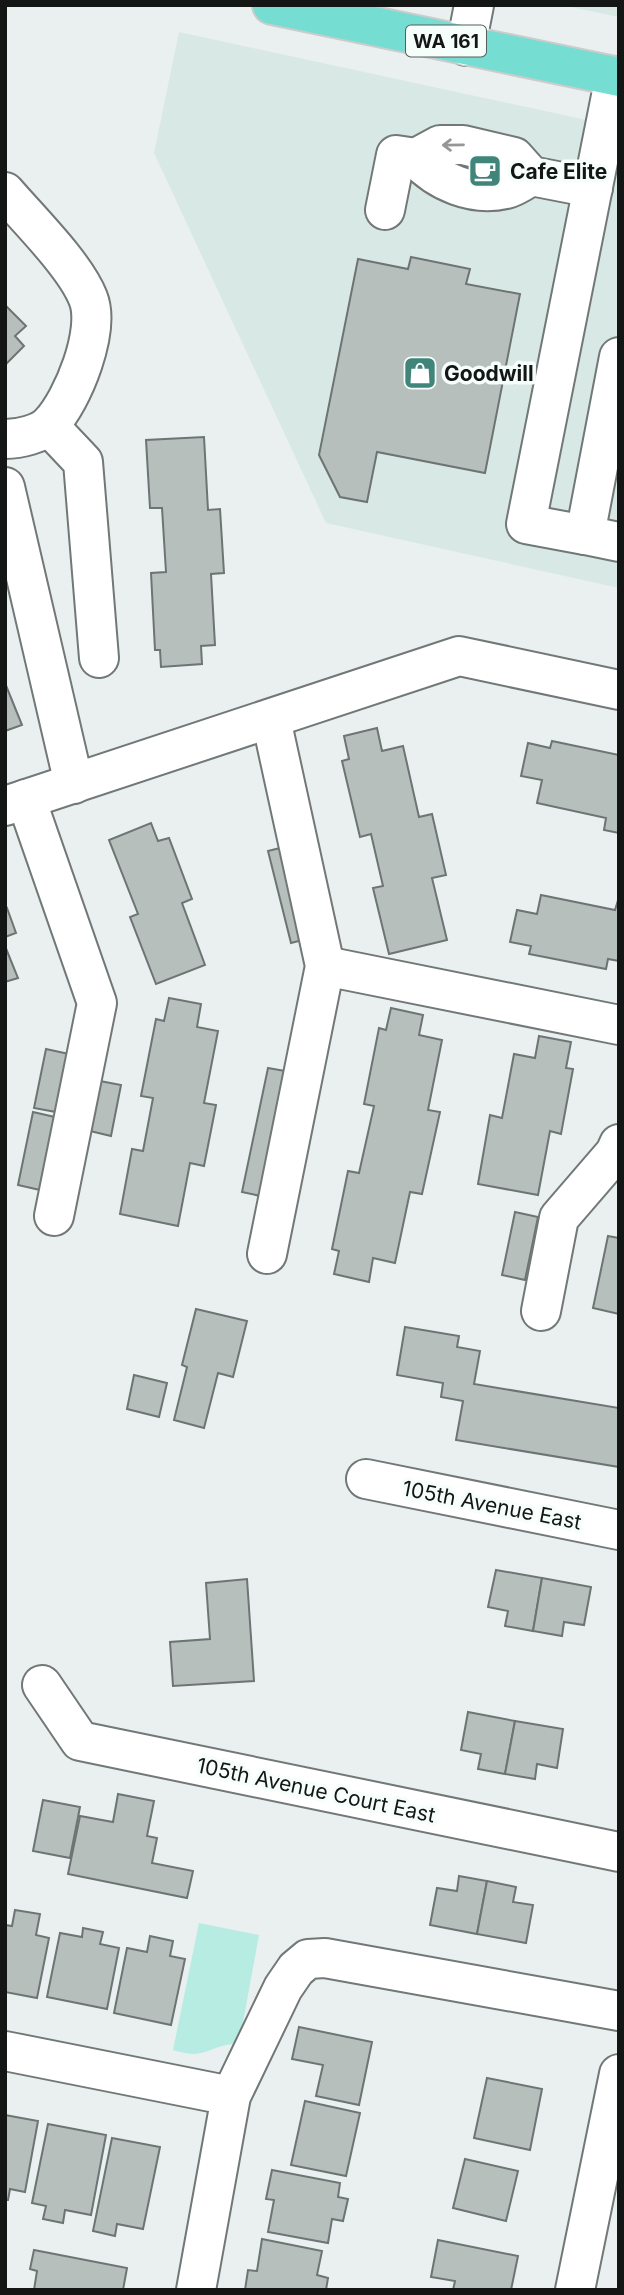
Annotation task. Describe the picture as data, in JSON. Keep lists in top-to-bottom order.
{
  "streets": {
    "main road": ["WA 161"],
    "street": ["105th Avenue East", "105th Avenue Court East"]
  },
  "places": {
    "cafe": ["Cafe Elite"],
    "shop": ["Goodwill"]
  }
}
